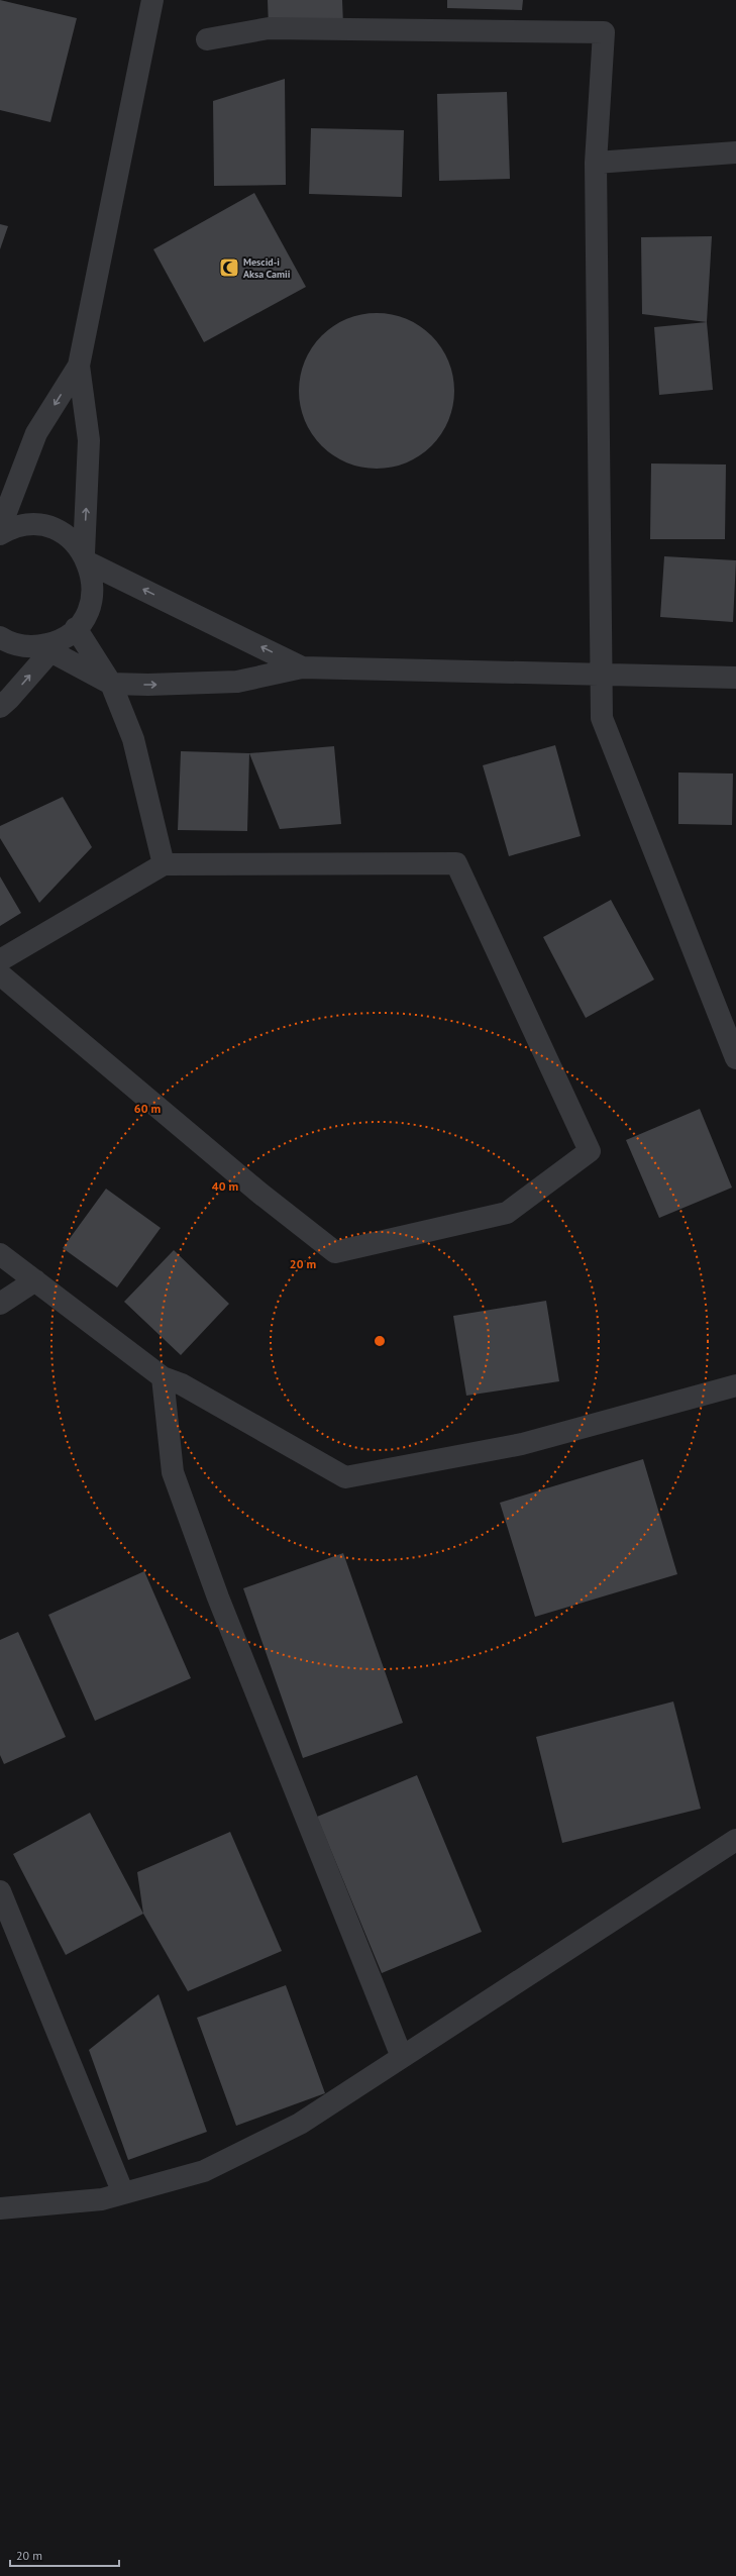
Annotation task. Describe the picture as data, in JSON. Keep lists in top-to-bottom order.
{
  "places": {
    "mosque": ["Mescid-i Aksa Camii"]
  },
  "scale_bar": "20 m",
  "rings": ["60 m", "40 m", "20 m"]
}
